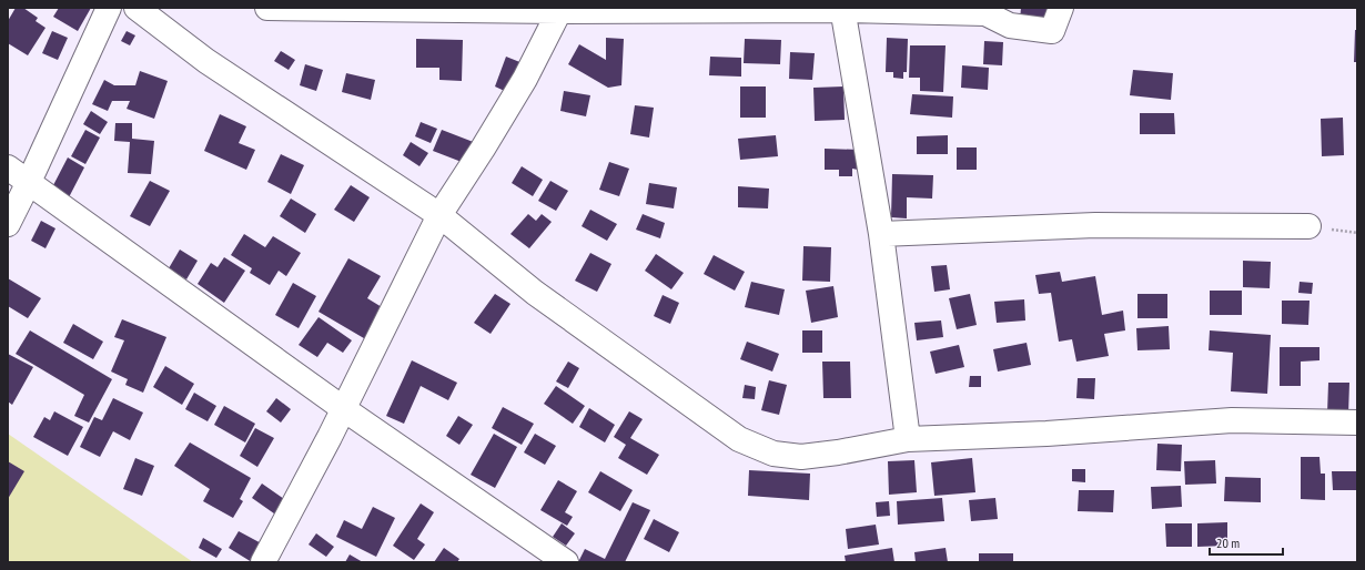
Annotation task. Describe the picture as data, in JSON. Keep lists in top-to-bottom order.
{
  "scale_bar": "20 m"
}
